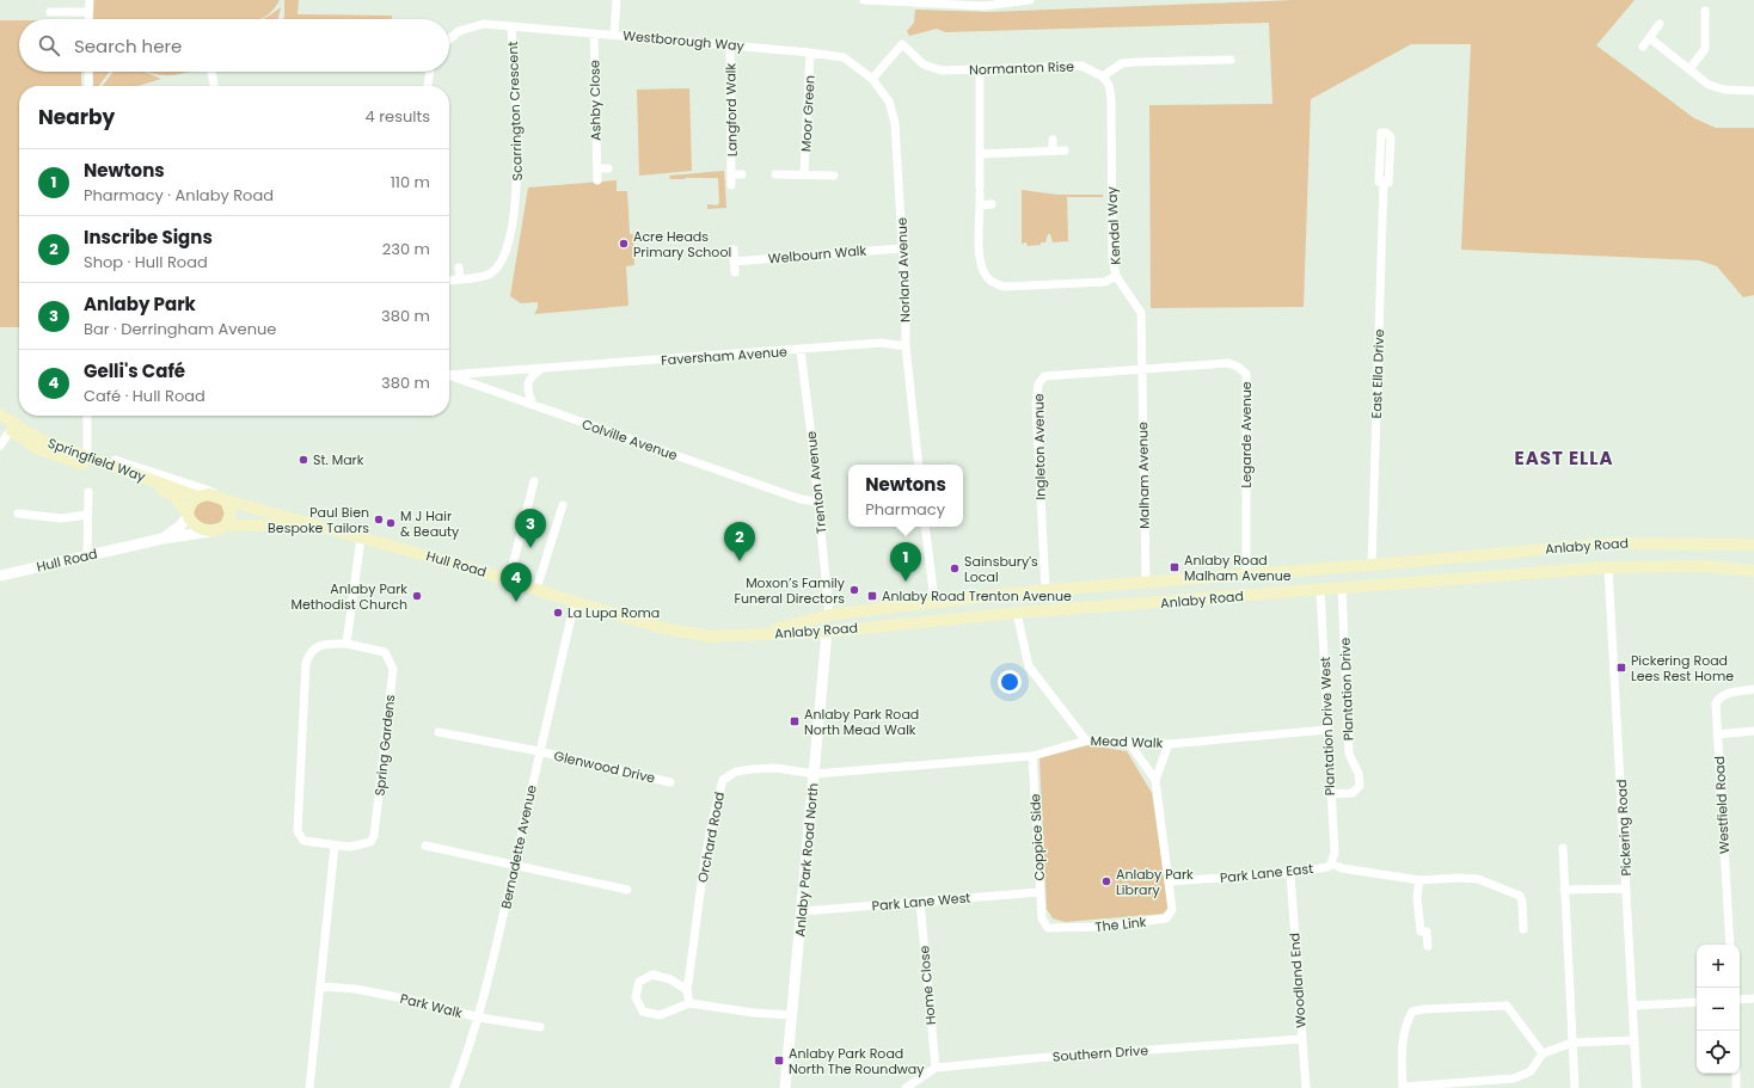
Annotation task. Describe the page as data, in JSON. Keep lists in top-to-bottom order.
{
  "streets": {
    "main road": ["Springfield Way", "Anlaby Road", "Hull Road"],
    "street": [
      "Westborough Way",
      "Normanton Rise",
      "Ashby Close",
      "Langford Walk",
      "Scarrington Crescent",
      "Moor Green",
      "Kendal Way",
      "Welbourn Walk",
      "Norland Avenue",
      "Faversham Avenue",
      "East Ella Drive",
      "Legarde Avenue",
      "Colville Avenue",
      "Ingleton Avenue",
      "Malham Avenue",
      "Trenton Avenue",
      "Plantation Drive",
      "Plantation Drive West",
      "Mead Walk",
      "Spring Gardens",
      "Glenwood Drive",
      "Westfield Road",
      "Pickering Road",
      "Orchard Road",
      "Coppice Side",
      "Bernadette Avenue",
      "Anlaby Park Road North",
      "Park Lane East",
      "Park Lane West",
      "The Link",
      "Woodland End",
      "Home Close",
      "Park Walk",
      "Southern Drive"
    ]
  },
  "crossings": [
    ["Westborough Way", "Normanton Rise"],
    ["Westborough Way", "Ashby Close"],
    ["Westborough Way", "Langford Walk"],
    ["Westborough Way", "Scarrington Crescent"],
    ["Westborough Way", "Moor Green"],
    ["Westborough Way", "Norland Avenue"],
    ["Normanton Rise", "Kendal Way"],
    ["Normanton Rise", "Norland Avenue"],
    ["Kendal Way", "Legarde Avenue"],
    ["Kendal Way", "Ingleton Avenue"],
    ["Kendal Way", "Malham Avenue"],
    ["Welbourn Walk", "Norland Avenue"],
    ["Norland Avenue", "Faversham Avenue"],
    ["Faversham Avenue", "Trenton Avenue"],
    ["East Ella Drive", "Anlaby Road"],
    ["Legarde Avenue", "Ingleton Avenue"],
    ["Legarde Avenue", "Malham Avenue"],
    ["Legarde Avenue", "Anlaby Road"],
    ["Colville Avenue", "Trenton Avenue"],
    ["Ingleton Avenue", "Malham Avenue"],
    ["Ingleton Avenue", "Anlaby Road"],
    ["Springfield Way", "Hull Road"],
    ["Malham Avenue", "Anlaby Road"],
    ["Trenton Avenue", "Anlaby Road"],
    ["Anlaby Road", "Hull Road"],
    ["Anlaby Road", "Plantation Drive"],
    ["Anlaby Road", "Plantation Drive West"],
    ["Anlaby Road", "Pickering Road"],
    ["Anlaby Road", "Anlaby Park Road North"],
    ["Hull Road", "Bernadette Avenue"],
    ["Plantation Drive", "Plantation Drive West"],
    ["Plantation Drive West", "Mead Walk"],
    ["Plantation Drive West", "Park Lane East"],
    ["Mead Walk", "Orchard Road"],
    ["Mead Walk", "Coppice Side"],
    ["Mead Walk", "Anlaby Park Road North"],
    ["Glenwood Drive", "Bernadette Avenue"],
    ["Orchard Road", "Anlaby Park Road North"],
    ["Coppice Side", "Park Lane West"],
    ["Coppice Side", "The Link"],
    ["Bernadette Avenue", "Park Walk"],
    ["Anlaby Park Road North", "Park Lane West"],
    ["Park Lane East", "The Link"],
    ["Park Lane East", "Woodland End"],
    ["Park Lane West", "Home Close"],
    ["Woodland End", "Southern Drive"],
    ["Home Close", "Southern Drive"]
  ],
  "districts": ["EAST ELLA"],
  "places": {
    "other": [
      "Acre Heads Primary School",
      "St. Mark",
      "Paul Bien Bespoke Tailors",
      "M J Hair & Beauty",
      "Sainsbury's Local",
      "Moxon’s Family Funeral Directors",
      "Anlaby Park Methodist Church",
      "La Lupa Roma",
      "Anlaby Park Library"
    ],
    "transit": [
      "Anlaby Road Malham Avenue",
      "Anlaby Road Trenton Avenue",
      "Pickering Road Lees Rest Home",
      "Anlaby Park Road North Mead Walk",
      "Anlaby Park Road North The Roundway"
    ]
  },
  "page": {
    "search": "Search here",
    "heading": ["Nearby", "4 results"],
    "list": [
      {
        "mark": "1",
        "name": "Newtons",
        "note": "Pharmacy · Anlaby Road",
        "value": "110 m"
      },
      {
        "mark": "2",
        "name": "Inscribe Signs",
        "note": "Shop · Hull Road",
        "value": "230 m"
      },
      {
        "mark": "3",
        "name": "Anlaby Park",
        "note": "Bar · Derringham Avenue",
        "value": "380 m"
      },
      {
        "mark": "4",
        "name": "Gelli's Café",
        "note": "Café · Hull Road",
        "value": "380 m"
      }
    ],
    "popup": ["Newtons", "Pharmacy"],
    "pins": [
      "3",
      "2",
      "1",
      "4"
    ],
    "map_buttons": ["+", "−"]
  }
}
